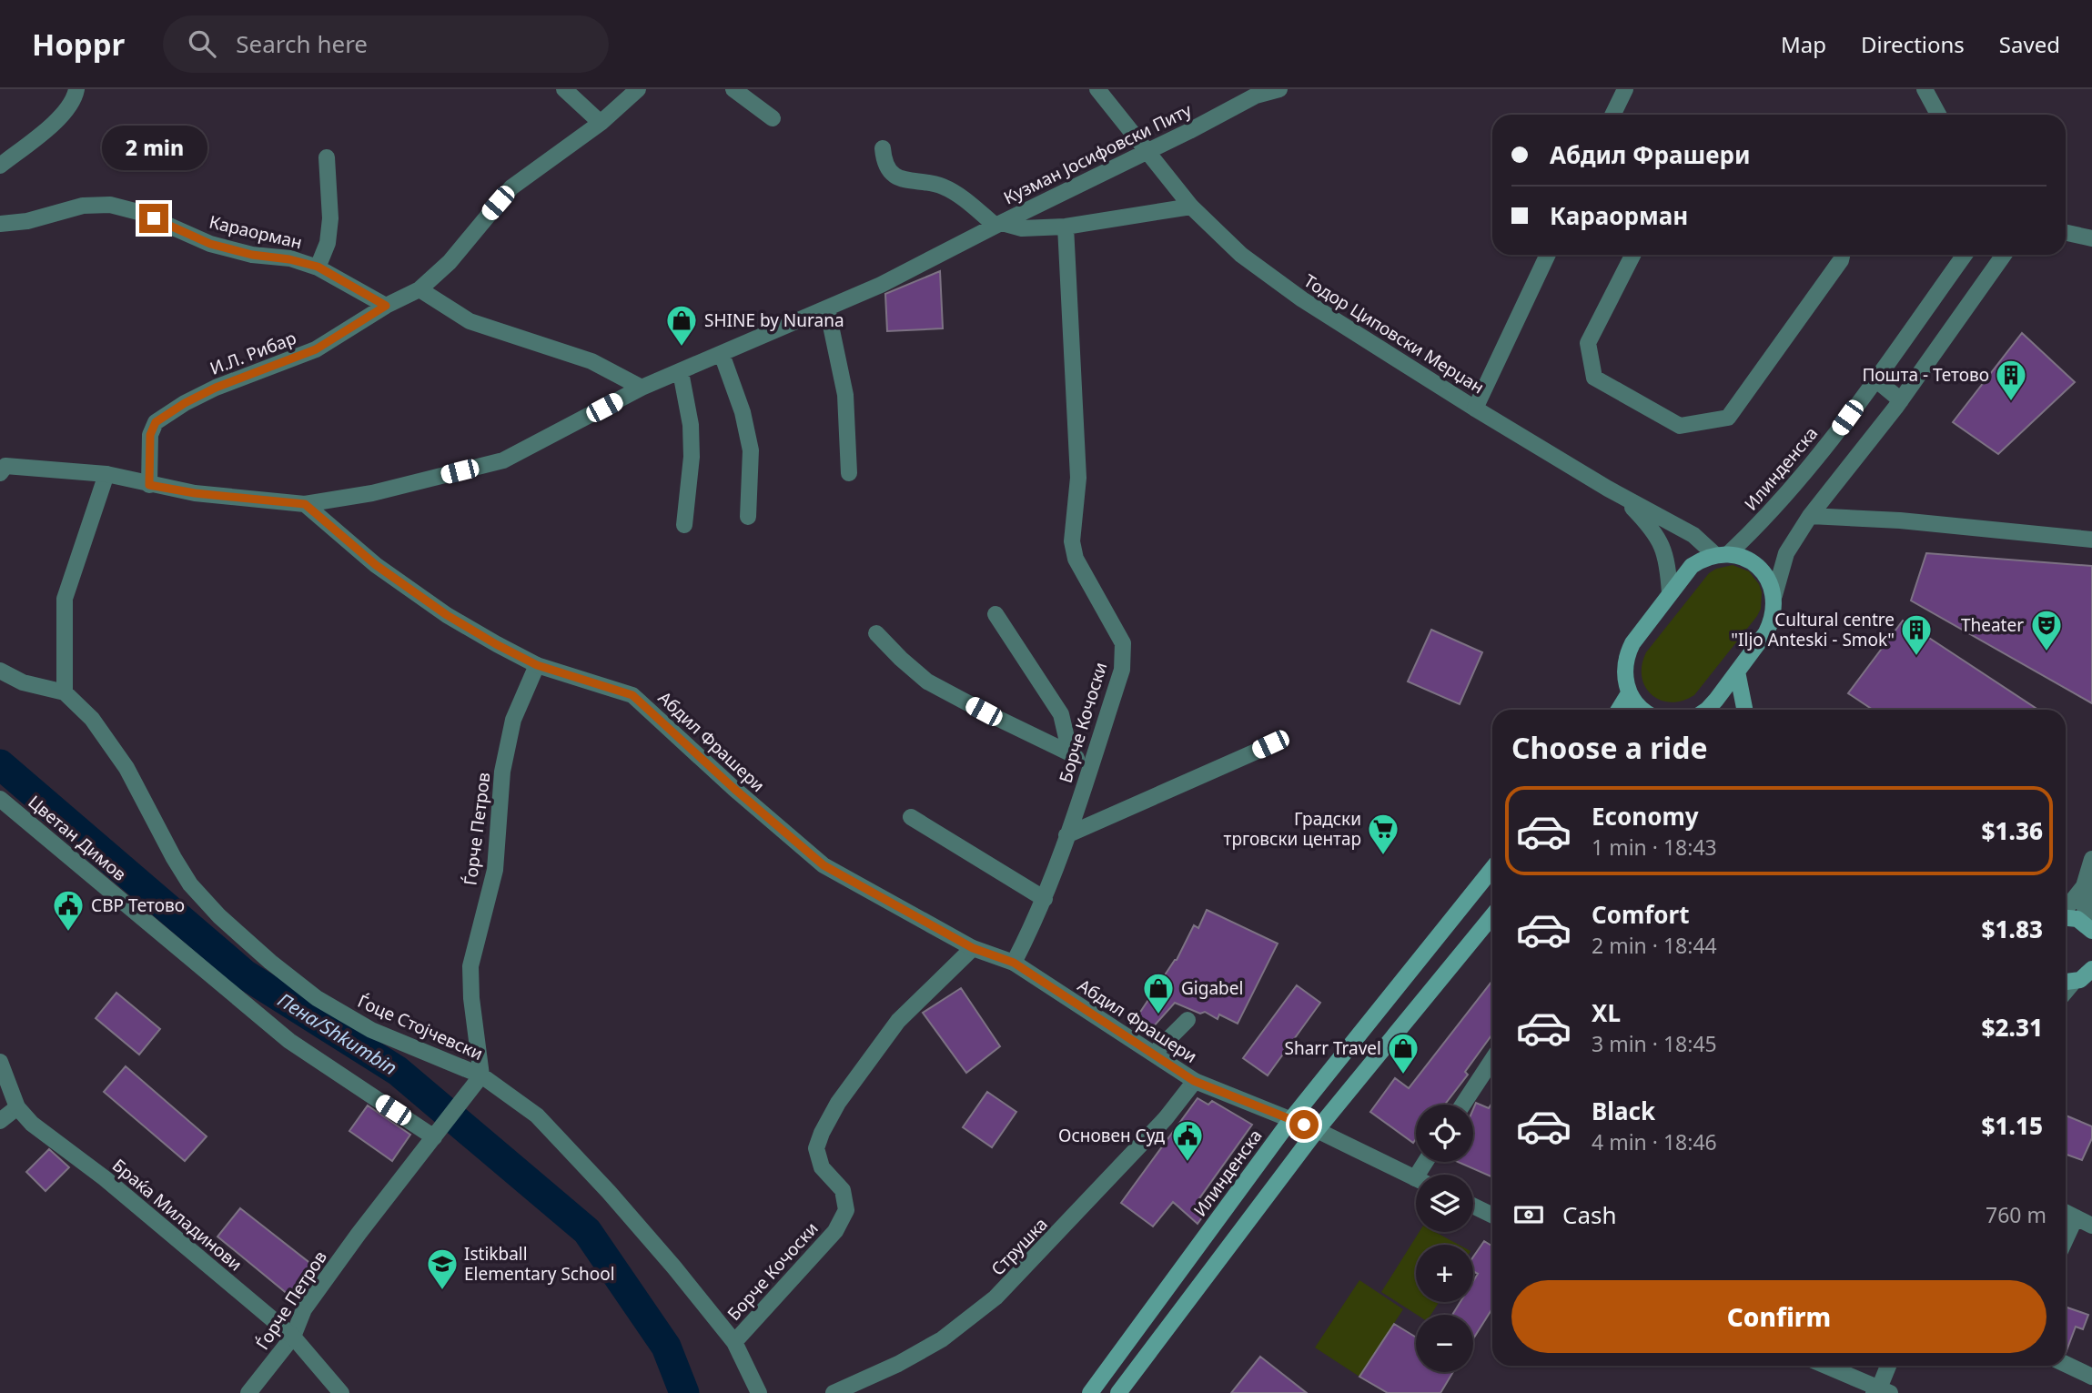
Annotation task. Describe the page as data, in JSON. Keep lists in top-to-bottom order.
{
  "streets": {
    "main road": ["Илинденска"],
    "street": [
      "Кузман Јосифовски Питу",
      "Караорман",
      "Тодор Циповски Мерџан",
      "И.Л. Рибар",
      "Борче Кочоски",
      "Абдил Фрашери",
      "Ѓорче Петров",
      "Цветан Димов",
      "Ѓоце Стојчевски",
      "Браќа Миладинови",
      "Струшка"
    ]
  },
  "crossings": [
    ["Кузман Јосифовски Питу", "Тодор Циповски Мерџан"],
    ["Кузман Јосифовски Питу", "Абдил Фрашери"],
    ["Караорман", "И.Л. Рибар"],
    ["Тодор Циповски Мерџан", "Илинденска"],
    ["Илинденска", "Абдил Фрашери"],
    ["Борче Кочоски", "Абдил Фрашери"],
    ["Борче Кочоски", "Ѓоце Стојчевски"],
    ["Абдил Фрашери", "Ѓорче Петров"],
    ["Абдил Фрашери", "Струшка"],
    ["Ѓорче Петров", "Цветан Димов"],
    ["Ѓорче Петров", "Ѓоце Стојчевски"],
    ["Ѓорче Петров", "Браќа Миладинови"]
  ],
  "water": ["Пена/Shkumbin"],
  "places": {
    "shop": ["SHINE by Nurana", "Gigabel", "Sharr Travel"],
    "building": ["Пошта - Тетово", "Cultural centre \"Iljo Anteski - Smok\""],
    "theatre": ["Theater"],
    "supermarket": ["Градски трговски центар"],
    "public building": ["СВР Тетово", "Основен Суд"],
    "school or university": ["Istikball Elementary School"]
  },
  "page": {
    "header": "Hoppr",
    "search": "Search here",
    "nav": ["Map", "Directions", "Saved"],
    "banner": ["Абдил Фрашери", "Караорман"],
    "bubble": "2 min",
    "heading": "Choose a ride",
    "list": [
      {
        "name": "Economy",
        "note": "1 min · 18:43",
        "value": "$1.36"
      },
      {
        "name": "Comfort",
        "note": "2 min · 18:44",
        "value": "$1.83"
      },
      {
        "name": "XL",
        "note": "3 min · 18:45",
        "value": "$2.31"
      },
      {
        "name": "Black",
        "note": "4 min · 18:46",
        "value": "$1.15"
      }
    ],
    "map_buttons": ["+", "−"],
    "pay": ["Cash", "760 m"],
    "buttons": "Confirm"
  }
}
